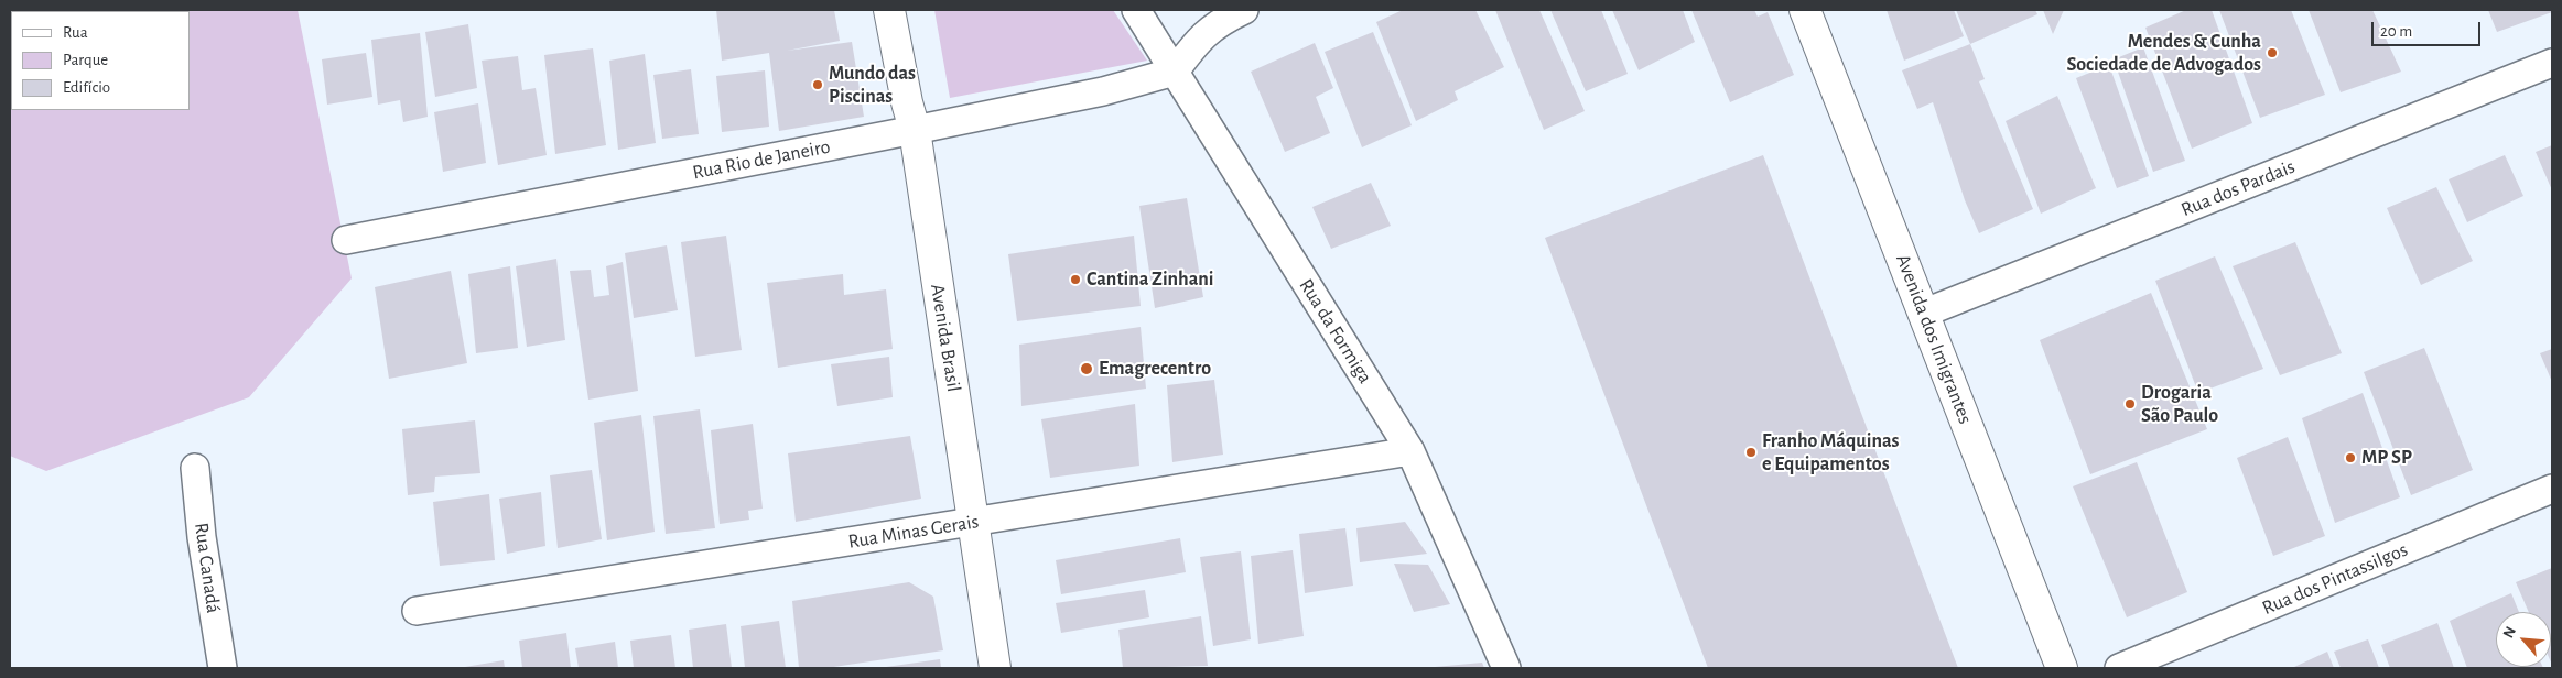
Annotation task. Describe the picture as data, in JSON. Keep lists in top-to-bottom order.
{
  "streets": {
    "main road": ["Avenida Brasil", "Avenida dos Imigrantes"],
    "street": [
      "Rua Rio de Janeiro",
      "Rua dos Pardais",
      "Rua da Formiga",
      "Rua Minas Gerais",
      "Rua Canadá",
      "Rua dos Pintassilgos"
    ]
  },
  "crossings": [
    ["Rua Rio de Janeiro", "Rua da Formiga"],
    ["Rua Rio de Janeiro", "Avenida Brasil"],
    ["Rua dos Pardais", "Avenida dos Imigrantes"],
    ["Rua da Formiga", "Rua Minas Gerais"],
    ["Avenida Brasil", "Rua Minas Gerais"]
  ],
  "places": [
    "Mendes & Cunha Sociedade de Advogados",
    "Mundo das Piscinas",
    "Cantina Zinhani",
    "Emagrecentro",
    "Drogaria São Paulo",
    "Franho Máquinas e Equipamentos",
    "MP SP"
  ],
  "legend": ["Rua", "Parque", "Edifício"],
  "scale_bar": "20 m",
  "north": "top left"
}
